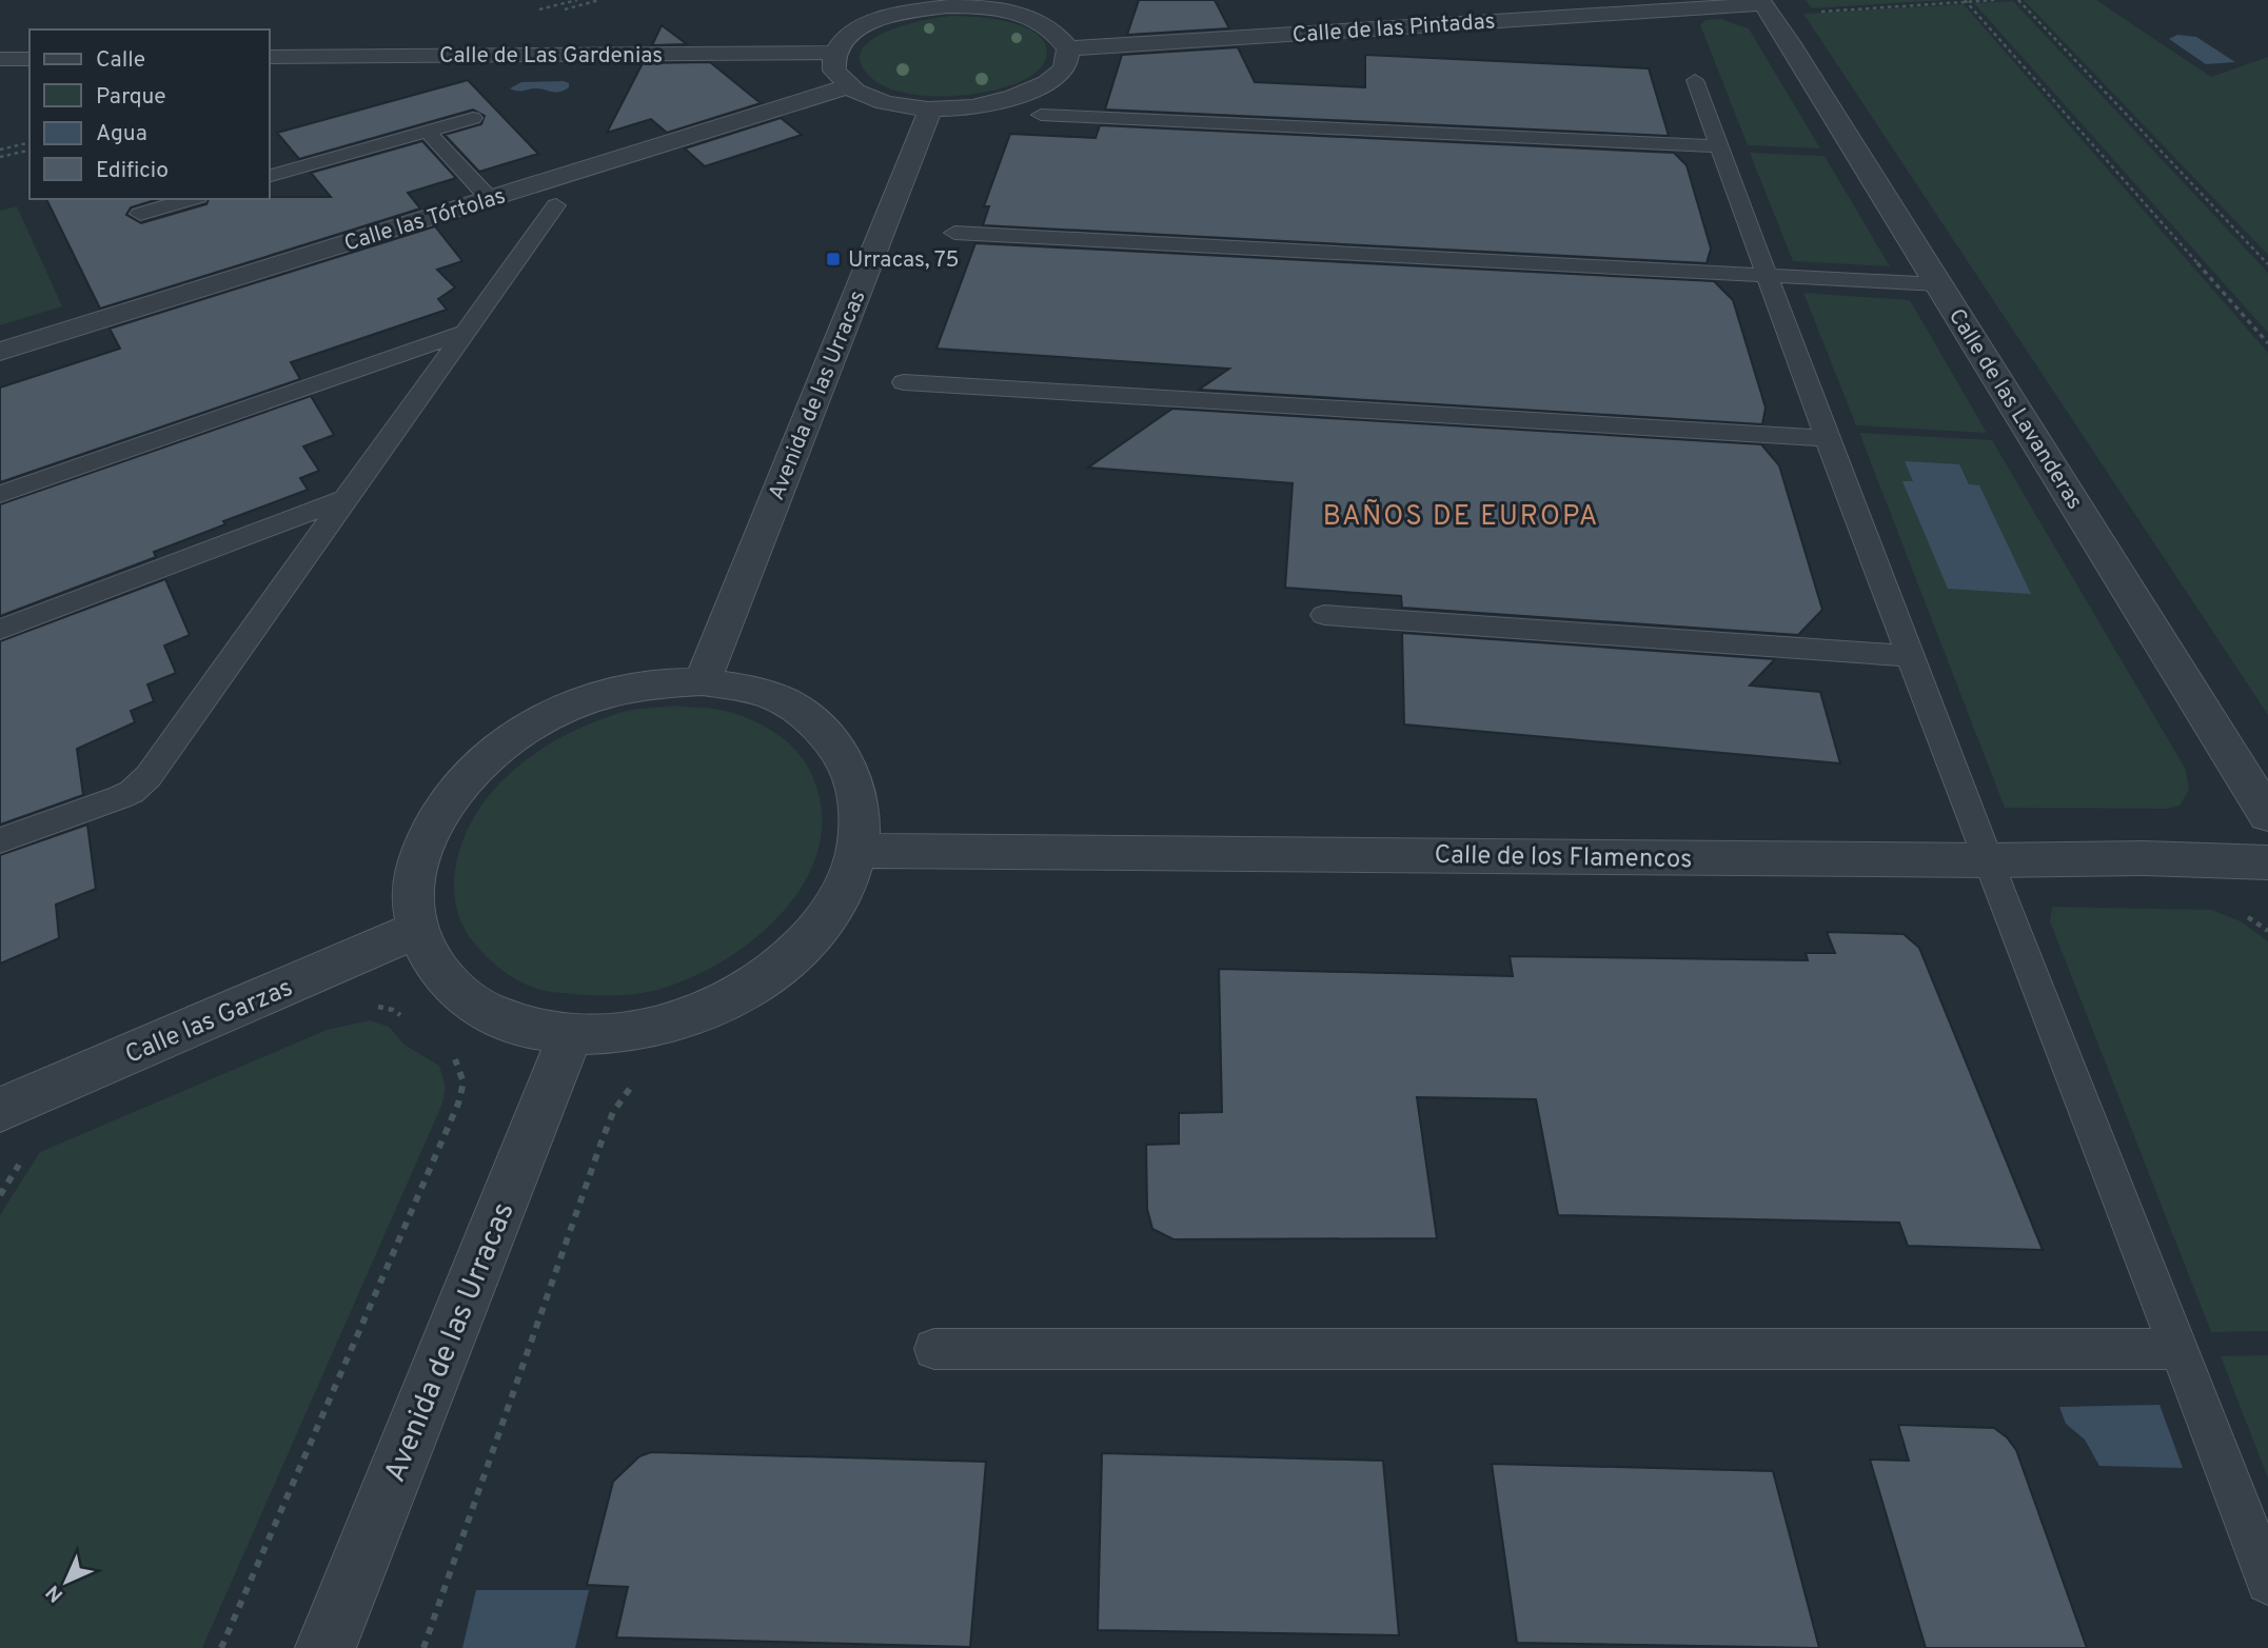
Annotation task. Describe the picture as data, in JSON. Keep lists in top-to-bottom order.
{
  "streets": {
    "street": [
      "Calle de las Pintadas",
      "Calle de Las Gardenias",
      "Calle las Tórtolas",
      "Avenida de las Urracas",
      "Calle de las Lavanderas",
      "Calle de los Flamencos",
      "Calle las Garzas"
    ]
  },
  "crossings": [
    ["Calle de las Pintadas", "Calle de las Lavanderas"]
  ],
  "districts": ["BAÑOS DE EUROPA"],
  "places": {
    "transit": ["Urracas, 75"]
  },
  "legend": [
    "Calle",
    "Parque",
    "Agua",
    "Edificio"
  ],
  "north": "bottom left"
}
